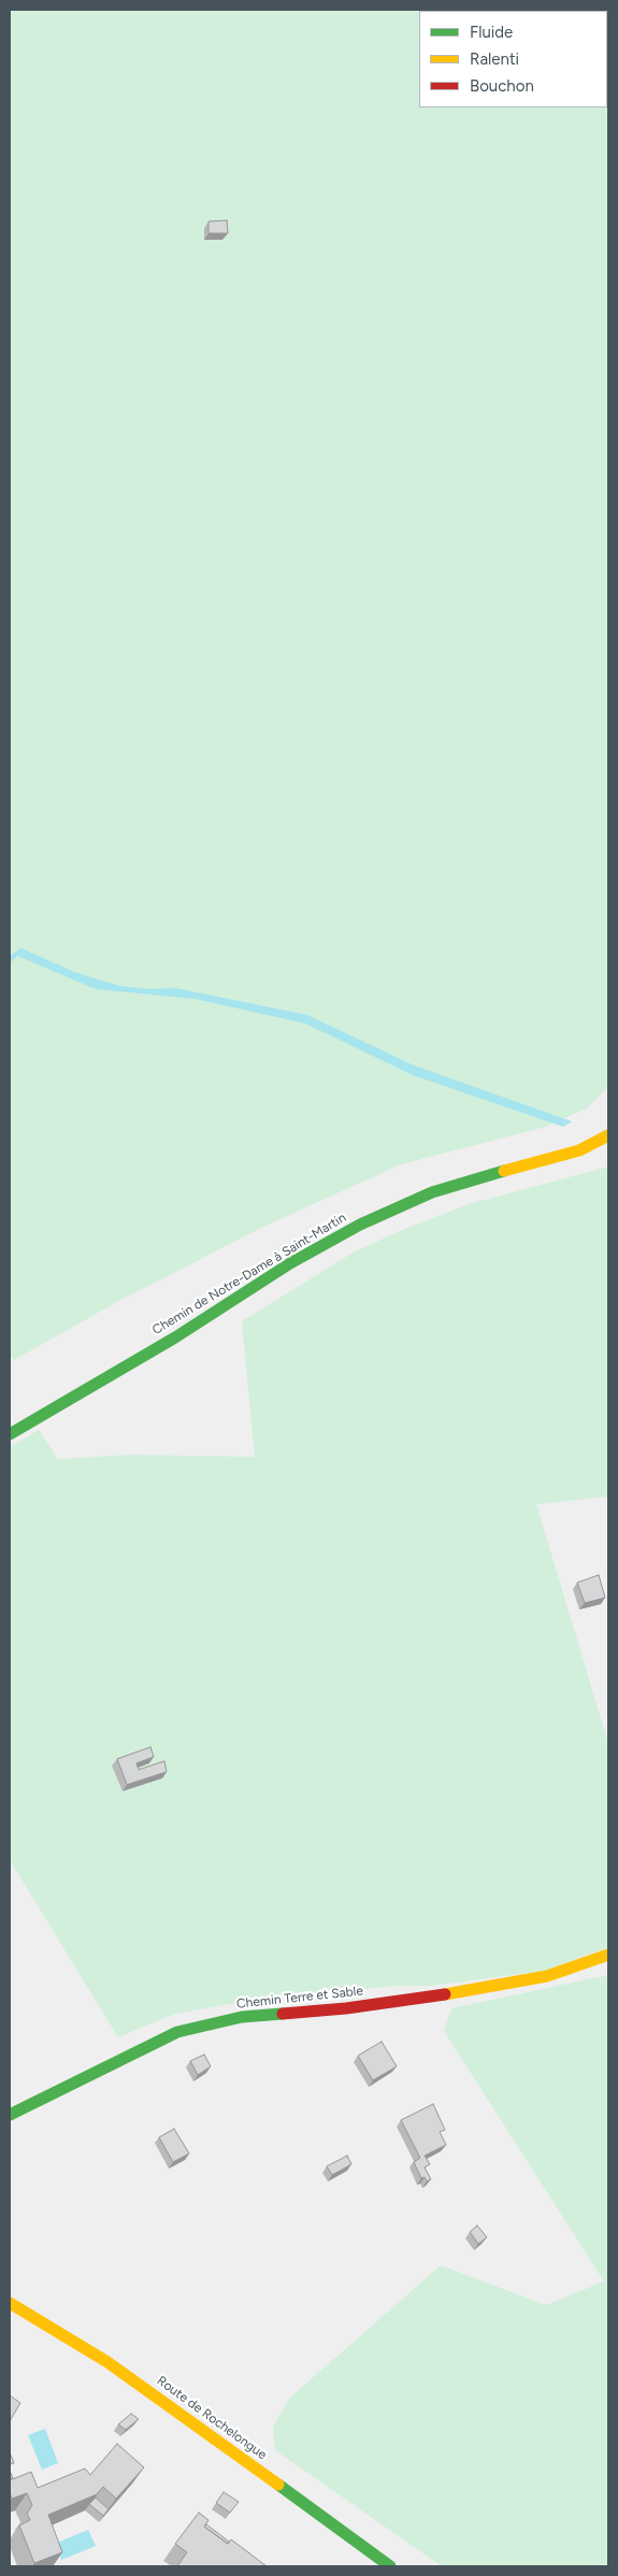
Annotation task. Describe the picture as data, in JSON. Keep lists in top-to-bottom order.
{
  "streets": {
    "street": ["Chemin de Notre-Dame à Saint-Martin", "Chemin Terre et Sable", "Route de Rochelongue"]
  },
  "legend": ["Fluide", "Ralenti", "Bouchon"]
}
